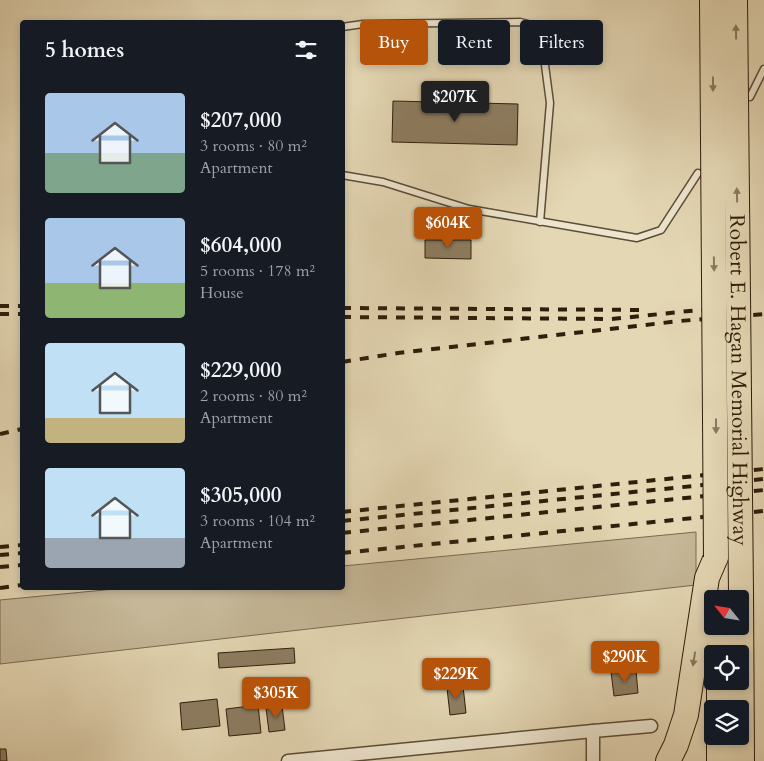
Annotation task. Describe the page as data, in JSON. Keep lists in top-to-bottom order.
{
  "streets": {
    "highway": ["Robert E. Hagan Memorial Highway"]
  },
  "north": "top left",
  "page": {
    "chip": ["Buy", "Rent", "Filters"],
    "heading": "5 homes",
    "list": [
      {
        "name": "$207,000",
        "note": "3 rooms · 80 m² · Apartment"
      },
      {
        "name": "$604,000",
        "note": "5 rooms · 178 m² · House"
      },
      {
        "name": "$229,000",
        "note": "2 rooms · 80 m² · Apartment"
      },
      {
        "name": "$305,000",
        "note": "3 rooms · 104 m² · Apartment"
      }
    ],
    "price": [
      "$207K",
      "$604K",
      "$290K",
      "$229K",
      "$305K"
    ]
  }
}
